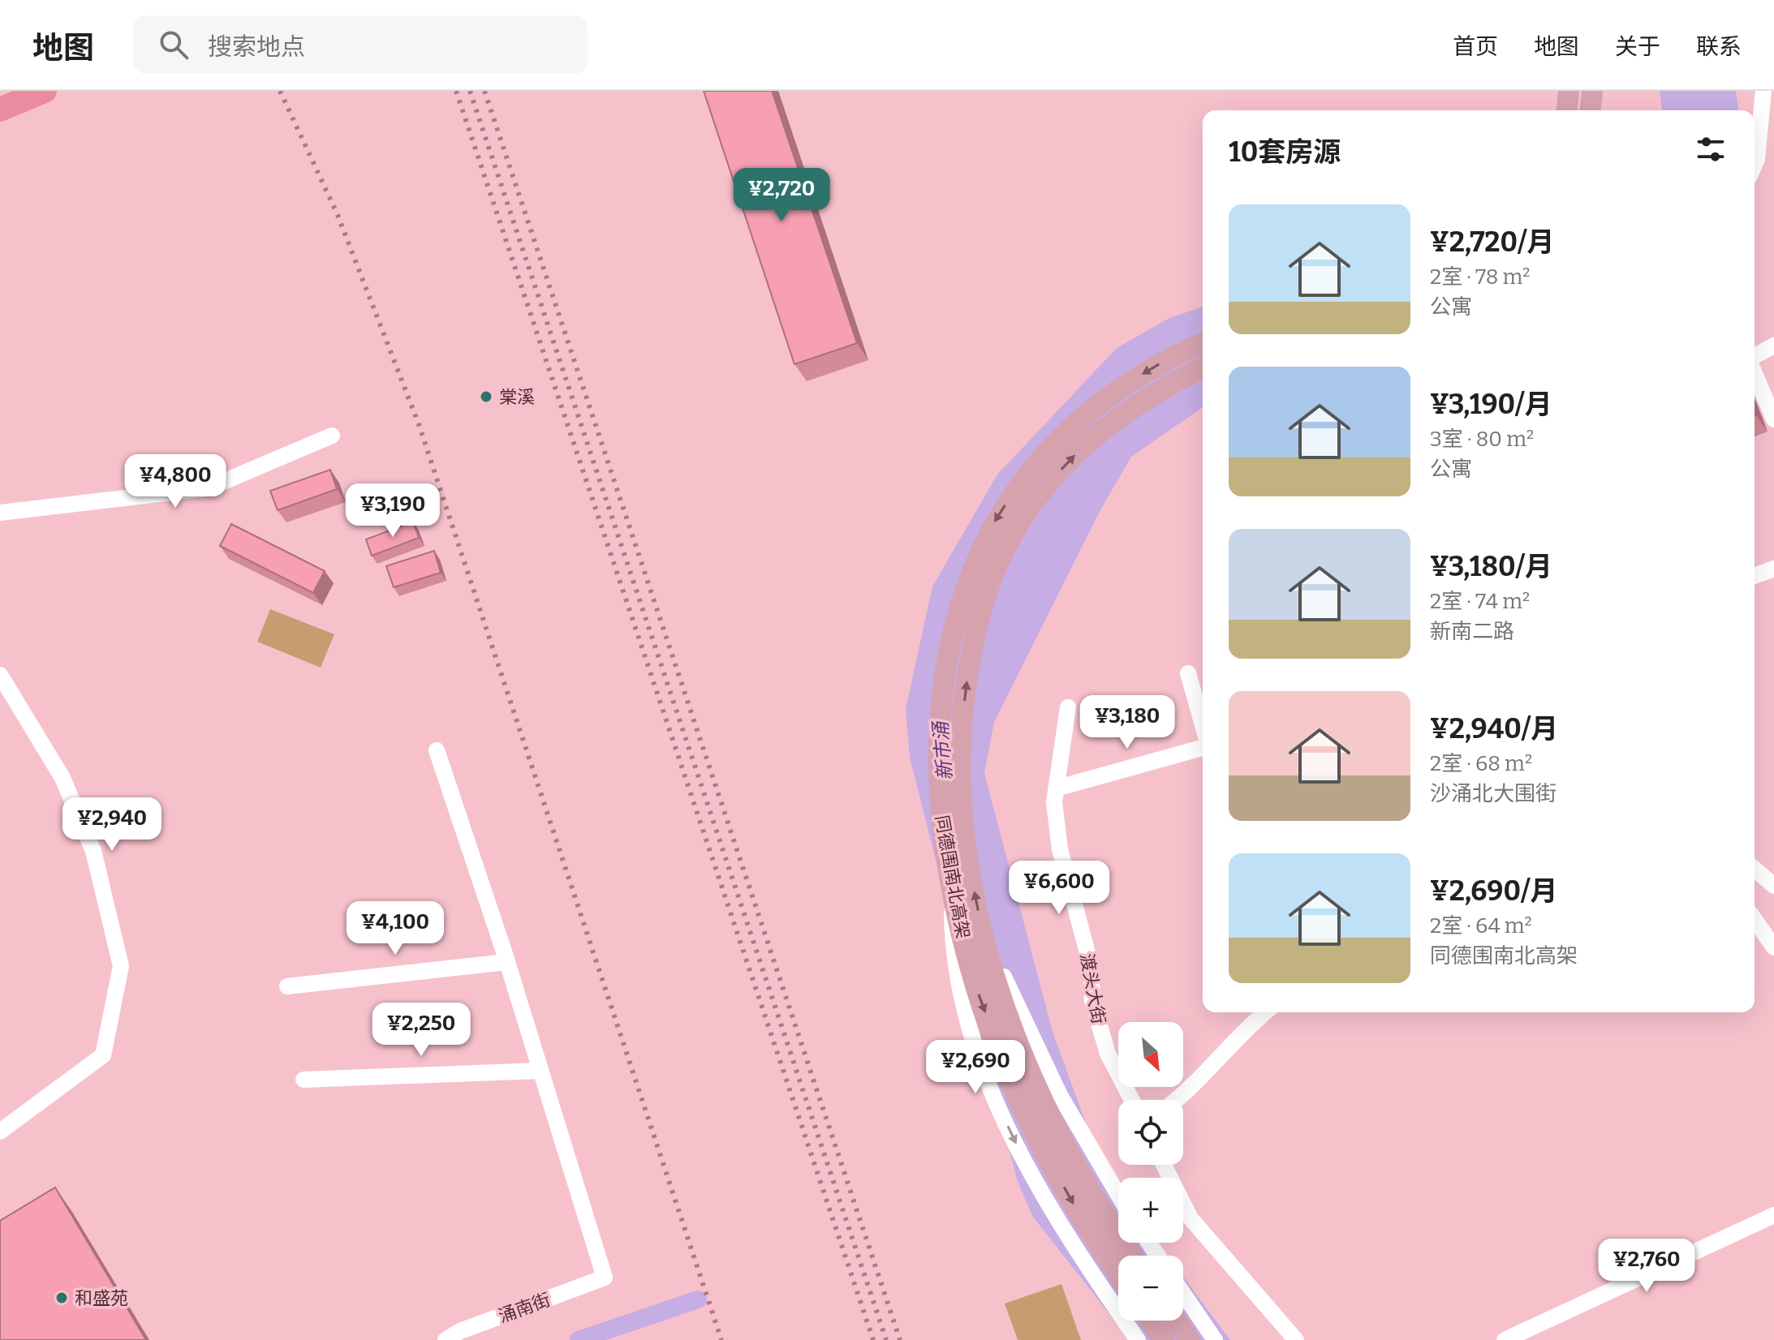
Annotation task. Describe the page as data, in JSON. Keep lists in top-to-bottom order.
{
  "streets": {
    "main road": ["同德围南北高架"],
    "street": ["渡头大街", "涌南街"]
  },
  "water": ["新市涌"],
  "places": ["棠溪", "和盛苑"],
  "north": "bottom right",
  "page": {
    "header": "地图",
    "search": "搜索地点",
    "nav": [
      "首页",
      "地图",
      "关于",
      "联系"
    ],
    "heading": "10套房源",
    "price": [
      "¥2,720",
      "¥4,800",
      "¥3,190",
      "¥3,180",
      "¥2,940",
      "¥6,600",
      "¥4,100",
      "¥2,250",
      "¥2,690",
      "¥2,760"
    ],
    "list": [
      {
        "name": "¥2,720/月",
        "note": "2室 · 78 m² · 公寓"
      },
      {
        "name": "¥3,190/月",
        "note": "3室 · 80 m² · 公寓"
      },
      {
        "name": "¥3,180/月",
        "note": "2室 · 74 m² · 新南二路"
      },
      {
        "name": "¥2,940/月",
        "note": "2室 · 68 m² · 沙涌北大围街"
      },
      {
        "name": "¥2,690/月",
        "note": "2室 · 64 m² · 同德围南北高架"
      }
    ],
    "map_buttons": ["+", "−"]
  }
}
